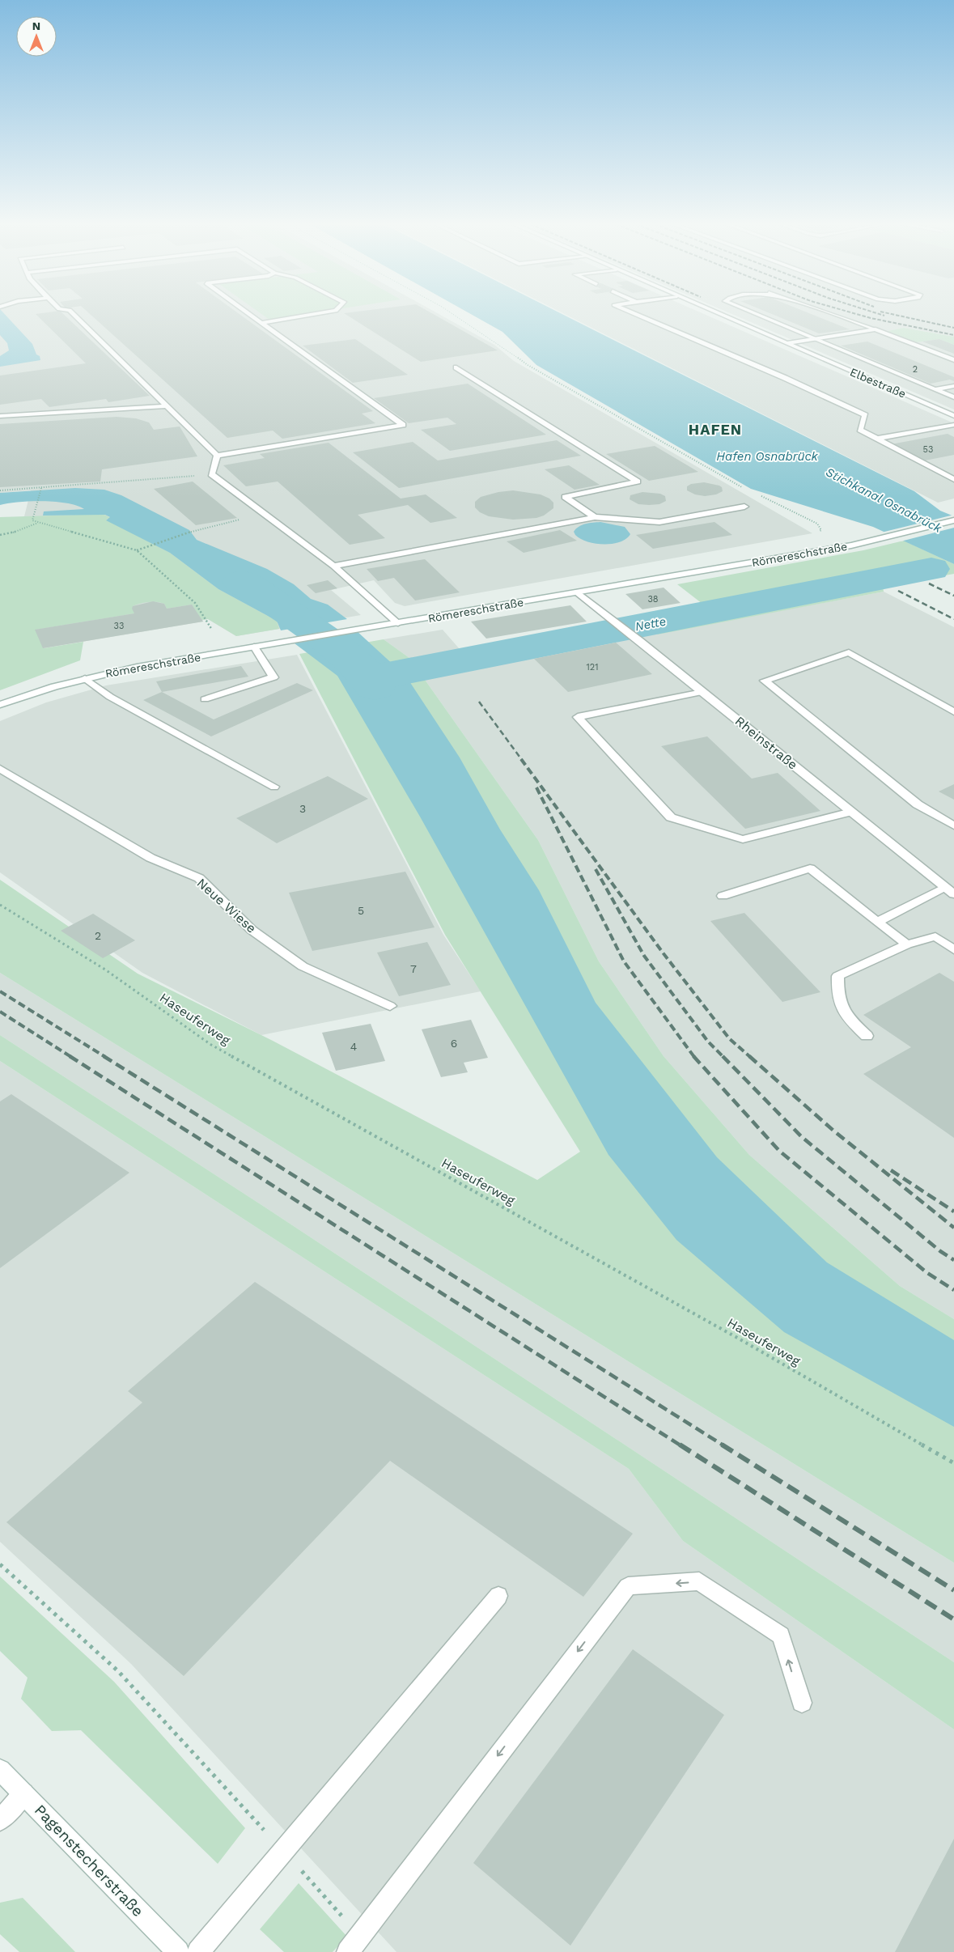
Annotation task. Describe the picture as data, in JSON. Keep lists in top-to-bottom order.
{
  "streets": {
    "street": [
      "Elbestraße",
      "Römereschstraße",
      "Rheinstraße",
      "Neue Wiese",
      "Pagenstecherstraße"
    ],
    "path": ["Haseuferweg"]
  },
  "crossings": [
    ["Römereschstraße", "Rheinstraße"]
  ],
  "districts": ["HAFEN"],
  "water": ["Hafen Osnabrück", "Stichkanal Osnabrück", "Nette"],
  "house_numbers": [
    "2",
    "53",
    "38",
    "33",
    "121",
    "3",
    "5",
    "2",
    "7",
    "6",
    "4"
  ],
  "north": "top"
}
